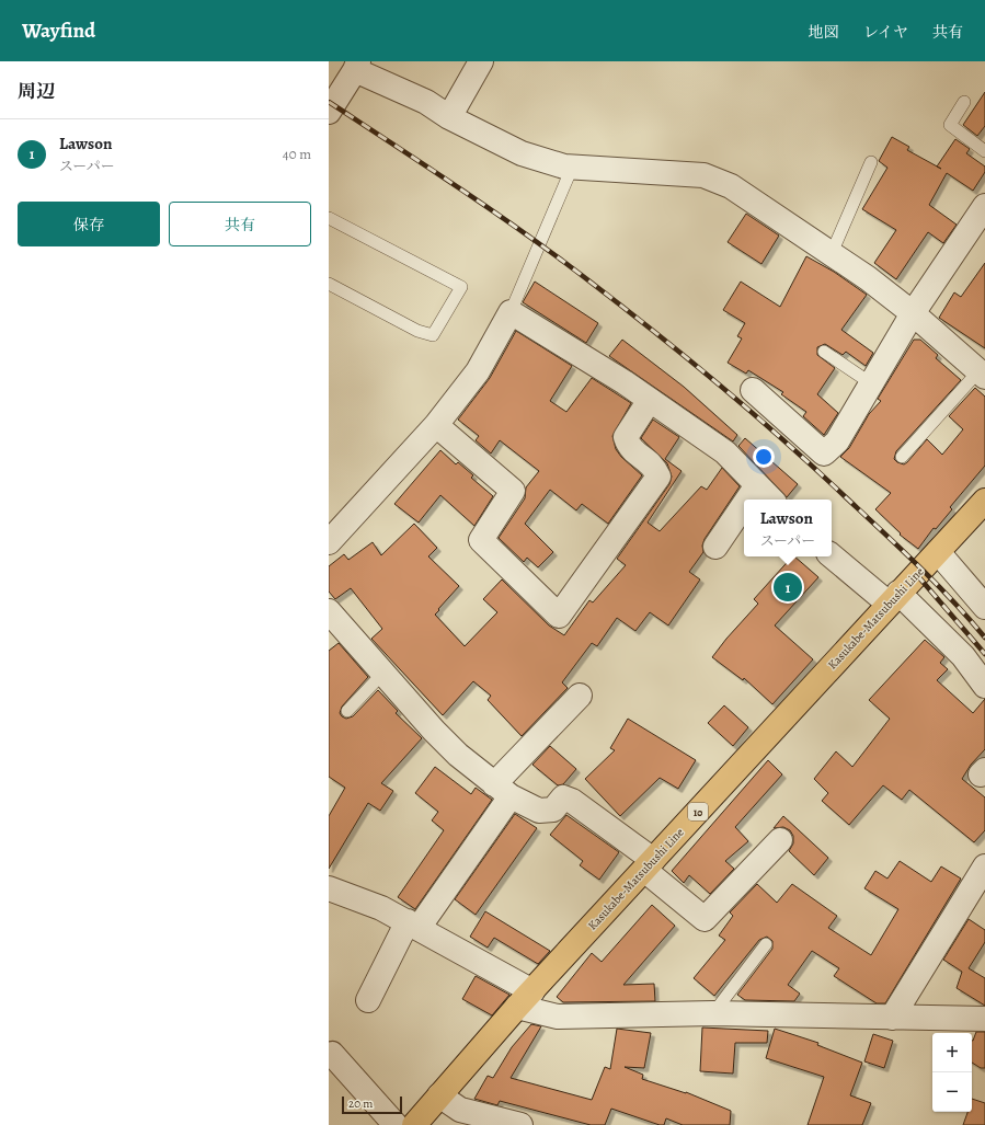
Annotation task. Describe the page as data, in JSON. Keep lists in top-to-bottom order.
{
  "streets": {
    "main road": ["Kasukabe-Matsubushi Line", "10"]
  },
  "scale_bar": "20 m",
  "page": {
    "header": "Wayfind",
    "nav": ["地図", "レイヤ", "共有"],
    "heading": "周辺",
    "list": [
      {
        "mark": "1",
        "name": "Lawson",
        "note": "スーパー",
        "value": "40 m"
      }
    ],
    "buttons": ["保存", "共有"],
    "popup": ["Lawson", "スーパー"],
    "pins": "1",
    "map_buttons": ["+", "−"],
    "scale": "20 m"
  }
}
